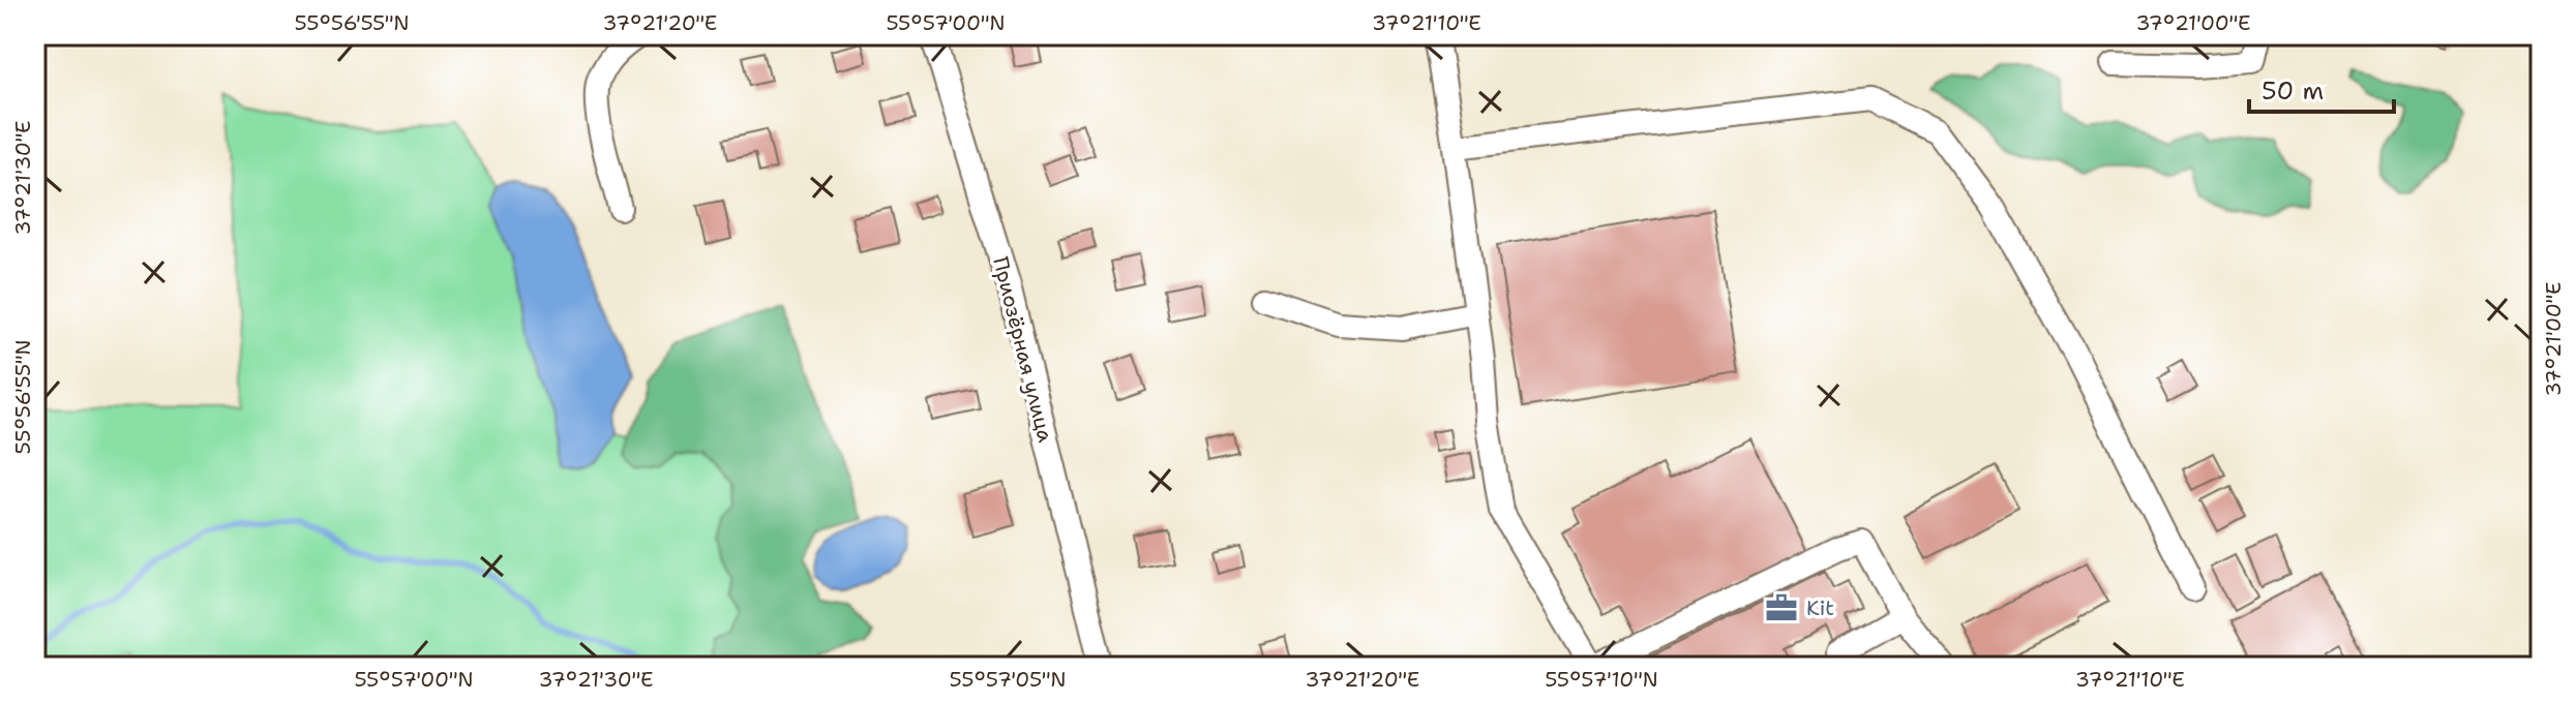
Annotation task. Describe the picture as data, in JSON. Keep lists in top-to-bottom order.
{
  "streets": {
    "street": ["Приозёрная улица"]
  },
  "places": {
    "office": ["Kit"]
  },
  "scale_bar": "50 m",
  "coordinates": [
    "55°56'55\"N",
    "37°21'20\"E",
    "55°57'00\"N",
    "37°21'10\"E",
    "37°21'00\"E",
    "37°21'30\"E",
    "55°57'05\"N",
    "55°57'10\"N"
  ]
}
